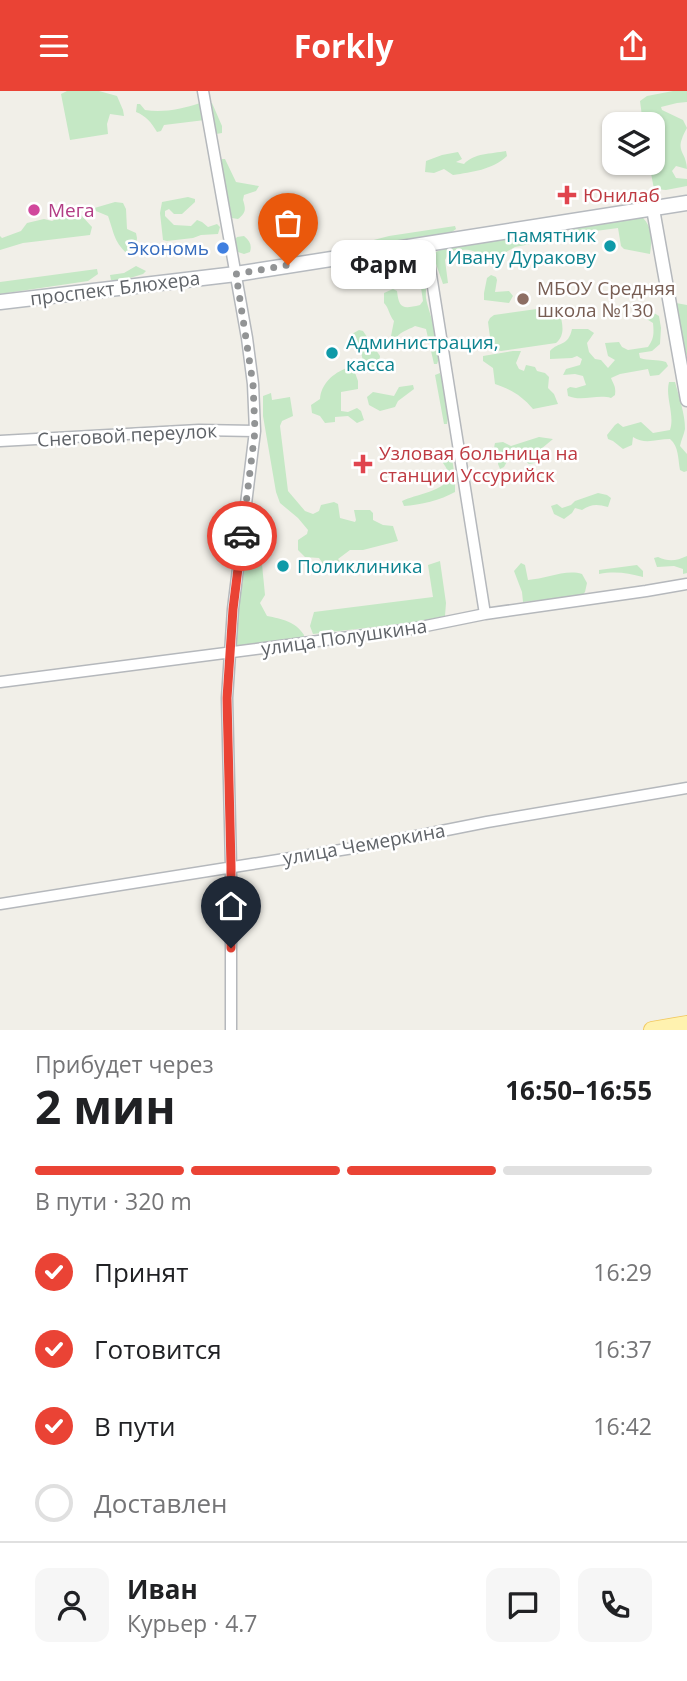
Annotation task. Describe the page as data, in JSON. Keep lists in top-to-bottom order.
{
  "streets": {
    "main road": ["проспект Блюхера"],
    "street": ["Снеговой переулок", "улица Полушкина", "улица Чемеркина"]
  },
  "places": {
    "health": ["Юнилаб", "Узловая больница на станции Уссурийск"],
    "other": [
      "Мега",
      "памятник Ивану Дуракову",
      "Экономь",
      "Фарм",
      "МБОУ Средняя школа №130",
      "Администрация, касса",
      "Поликлиника"
    ]
  },
  "page": {
    "header": "Forkly",
    "bubble": "Фарм",
    "heading": ["2 мин", "Прибудет через", "16:50–16:55"],
    "panel": ["Иван", "Курьер · 4.7"],
    "bar": "В пути · 320 m",
    "list": [
      ["Принят", "16:29"],
      ["Готовится", "16:37"],
      ["В пути", "16:42"],
      "Доставлен"
    ]
  }
}
